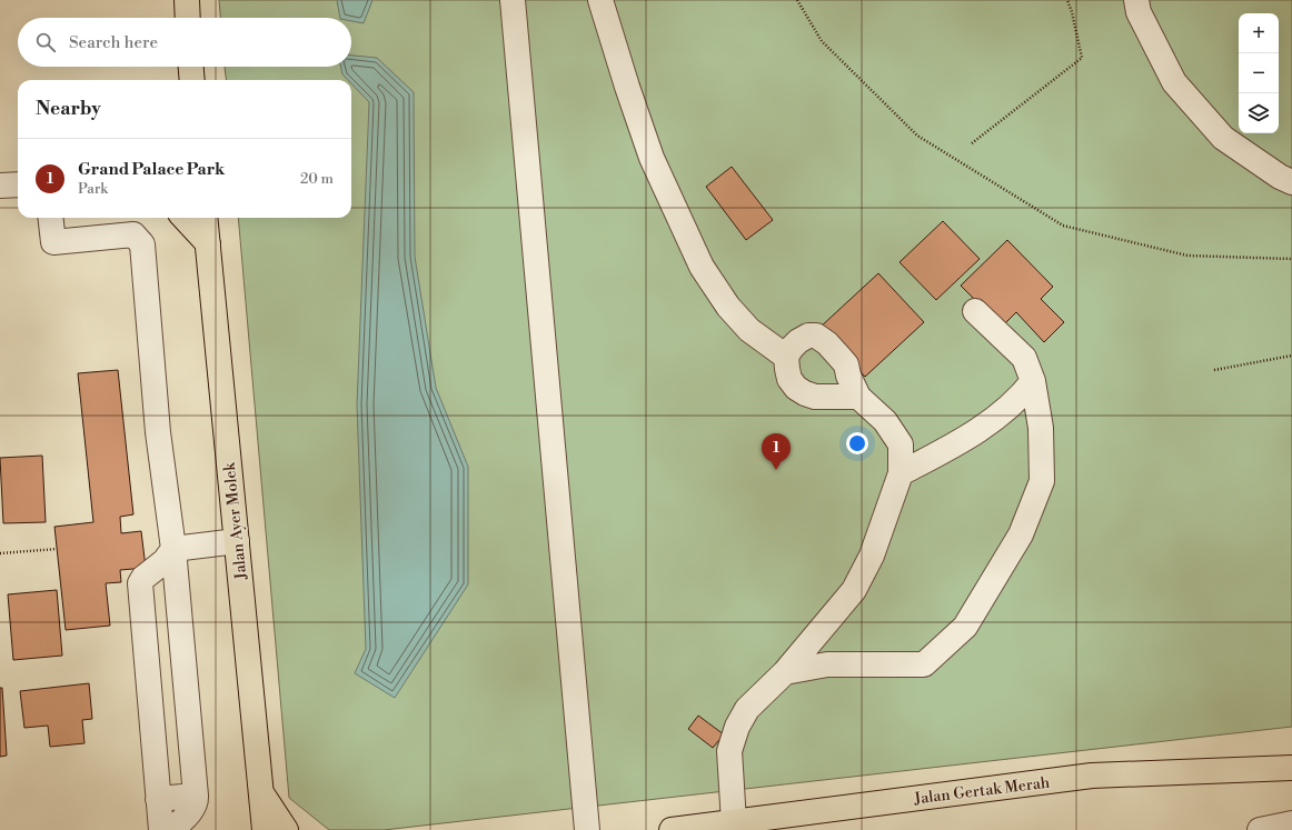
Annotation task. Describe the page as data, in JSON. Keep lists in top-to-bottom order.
{
  "streets": {
    "main road": ["Jalan Ayer Molek", "Jalan Gertak Merah"]
  },
  "page": {
    "map_buttons": ["+", "−"],
    "search": "Search here",
    "heading": "Nearby",
    "list": [
      {
        "mark": "1",
        "name": "Grand Palace Park",
        "note": "Park",
        "value": "20 m"
      }
    ],
    "pins": "1"
  }
}
